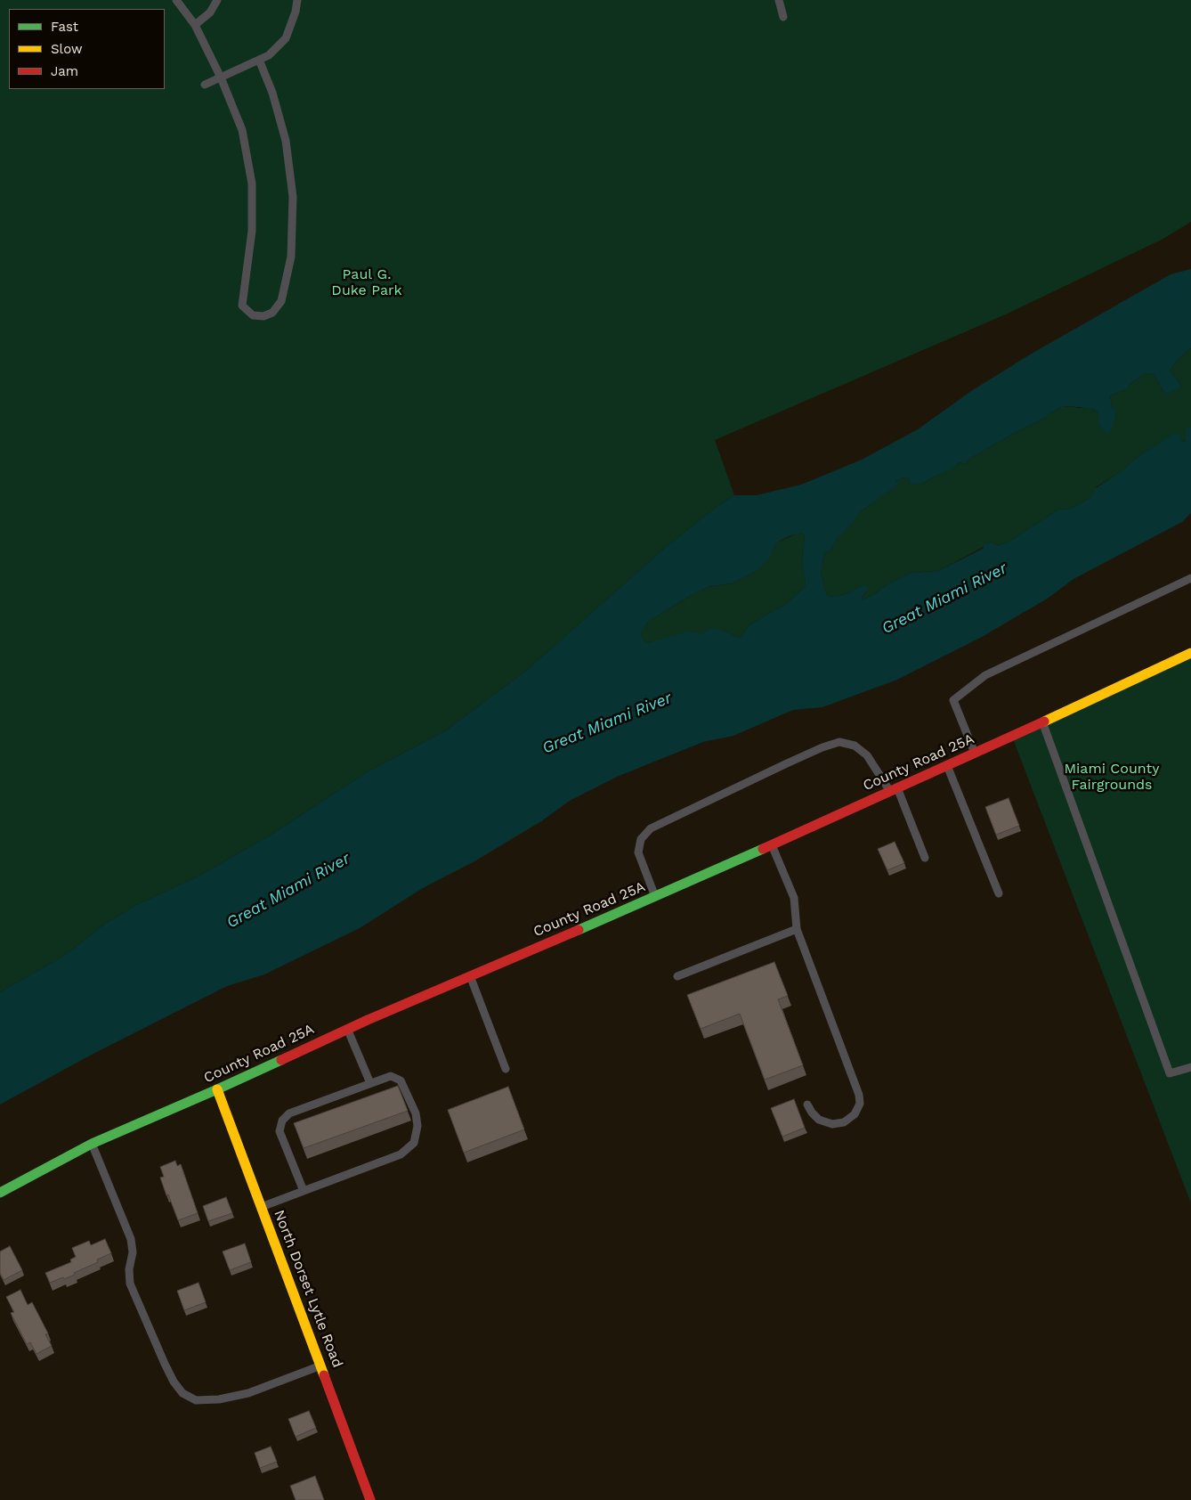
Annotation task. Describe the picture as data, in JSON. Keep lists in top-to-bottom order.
{
  "streets": {
    "main road": ["County Road 25A", "North Dorset Lytle Road"]
  },
  "crossings": [
    ["County Road 25A", "North Dorset Lytle Road"]
  ],
  "water": ["Great Miami River"],
  "parks": ["Paul G. Duke Park", "Miami County Fairgrounds"],
  "legend": ["Fast", "Slow", "Jam"]
}
